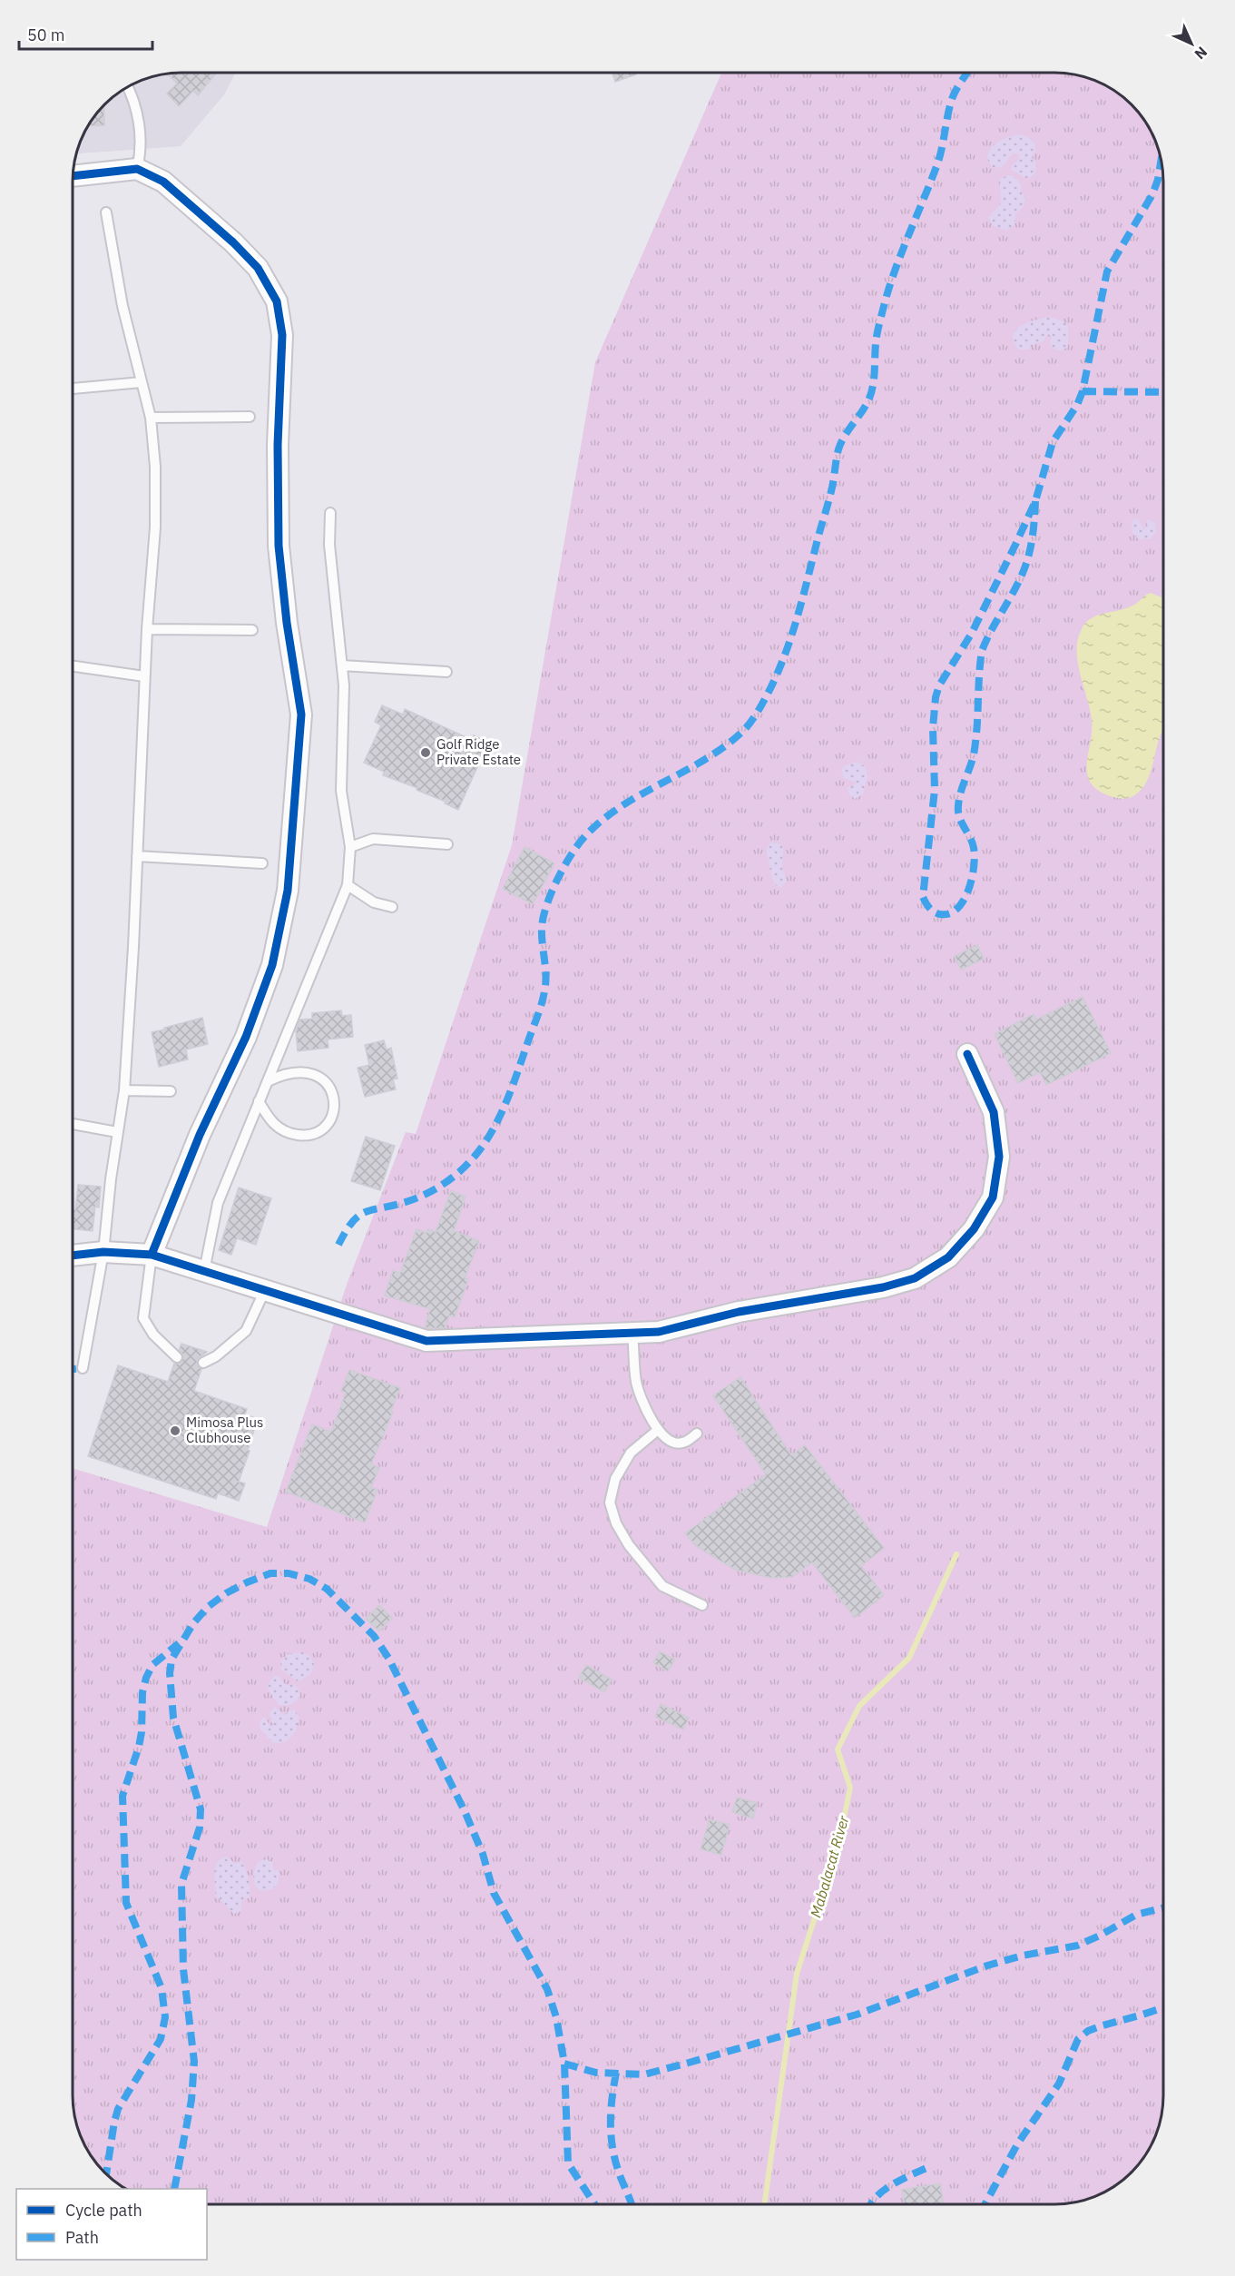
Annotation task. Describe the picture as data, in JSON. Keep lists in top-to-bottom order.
{
  "water": ["Mabalacat River"],
  "places": ["Golf Ridge Private Estate", "Mimosa Plus Clubhouse"],
  "legend": ["Cycle path", "Path"],
  "scale_bar": "50 m",
  "north": "bottom right"
}
